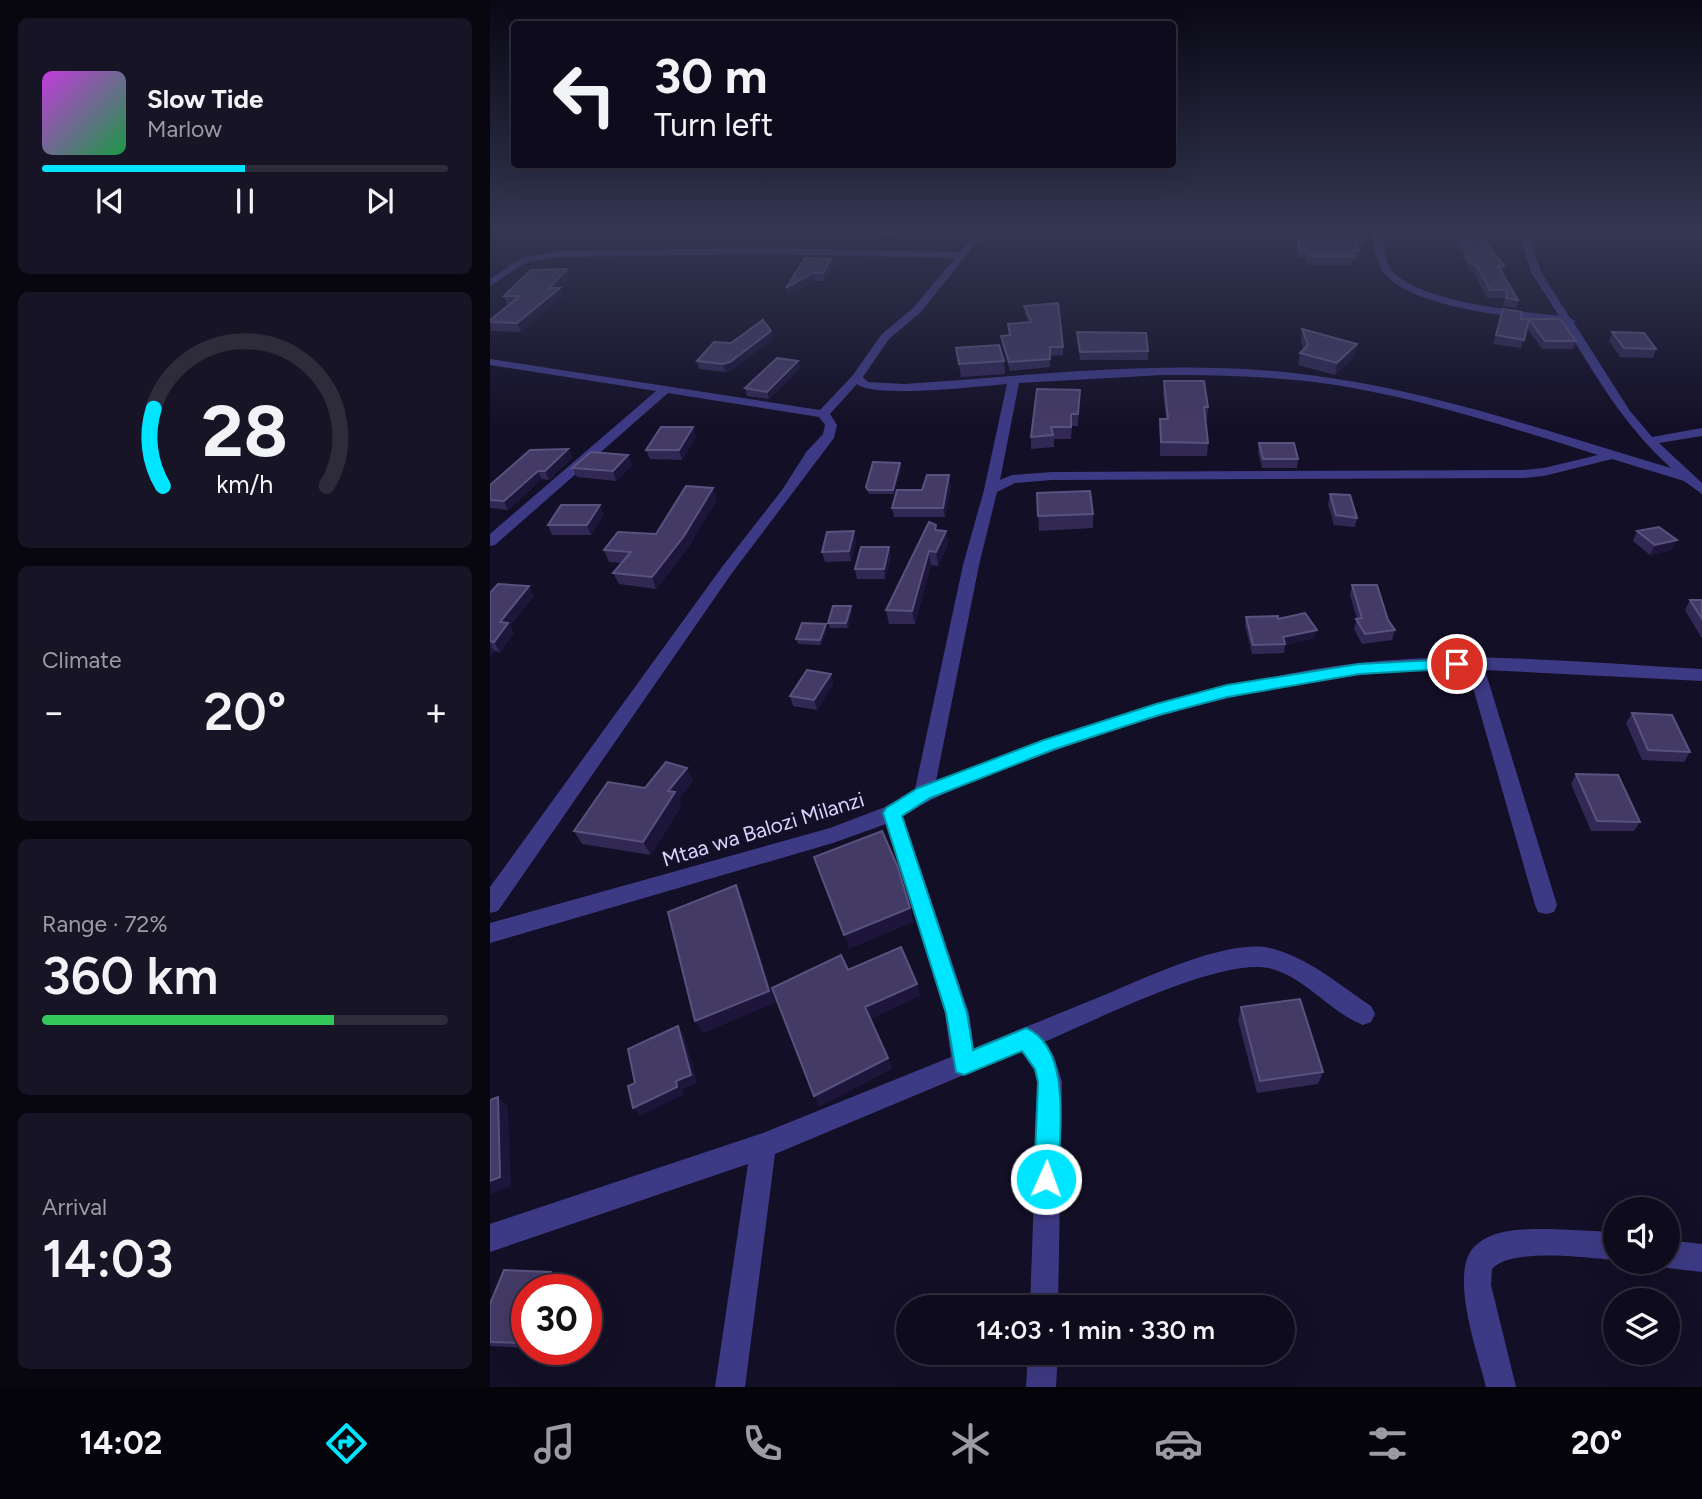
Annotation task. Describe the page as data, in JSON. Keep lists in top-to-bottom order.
{
  "streets": {
    "street": ["Mtaa wa Balozi Milanzi"]
  },
  "page": {
    "turn": ["30 m", "Turn left"],
    "song": ["Slow Tide", "Marlow"],
    "tile": [
      "Climate",
      ["Range · 72%", "360 km"],
      ["Arrival", "14:03"]
    ],
    "heat": ["−", "20°", "+"],
    "limit": "30",
    "trip": "14:03 · 1 min · 330 m",
    "tabs": ["14:02", "20°"],
    "gauge": ["28", "km/h"]
  }
}
